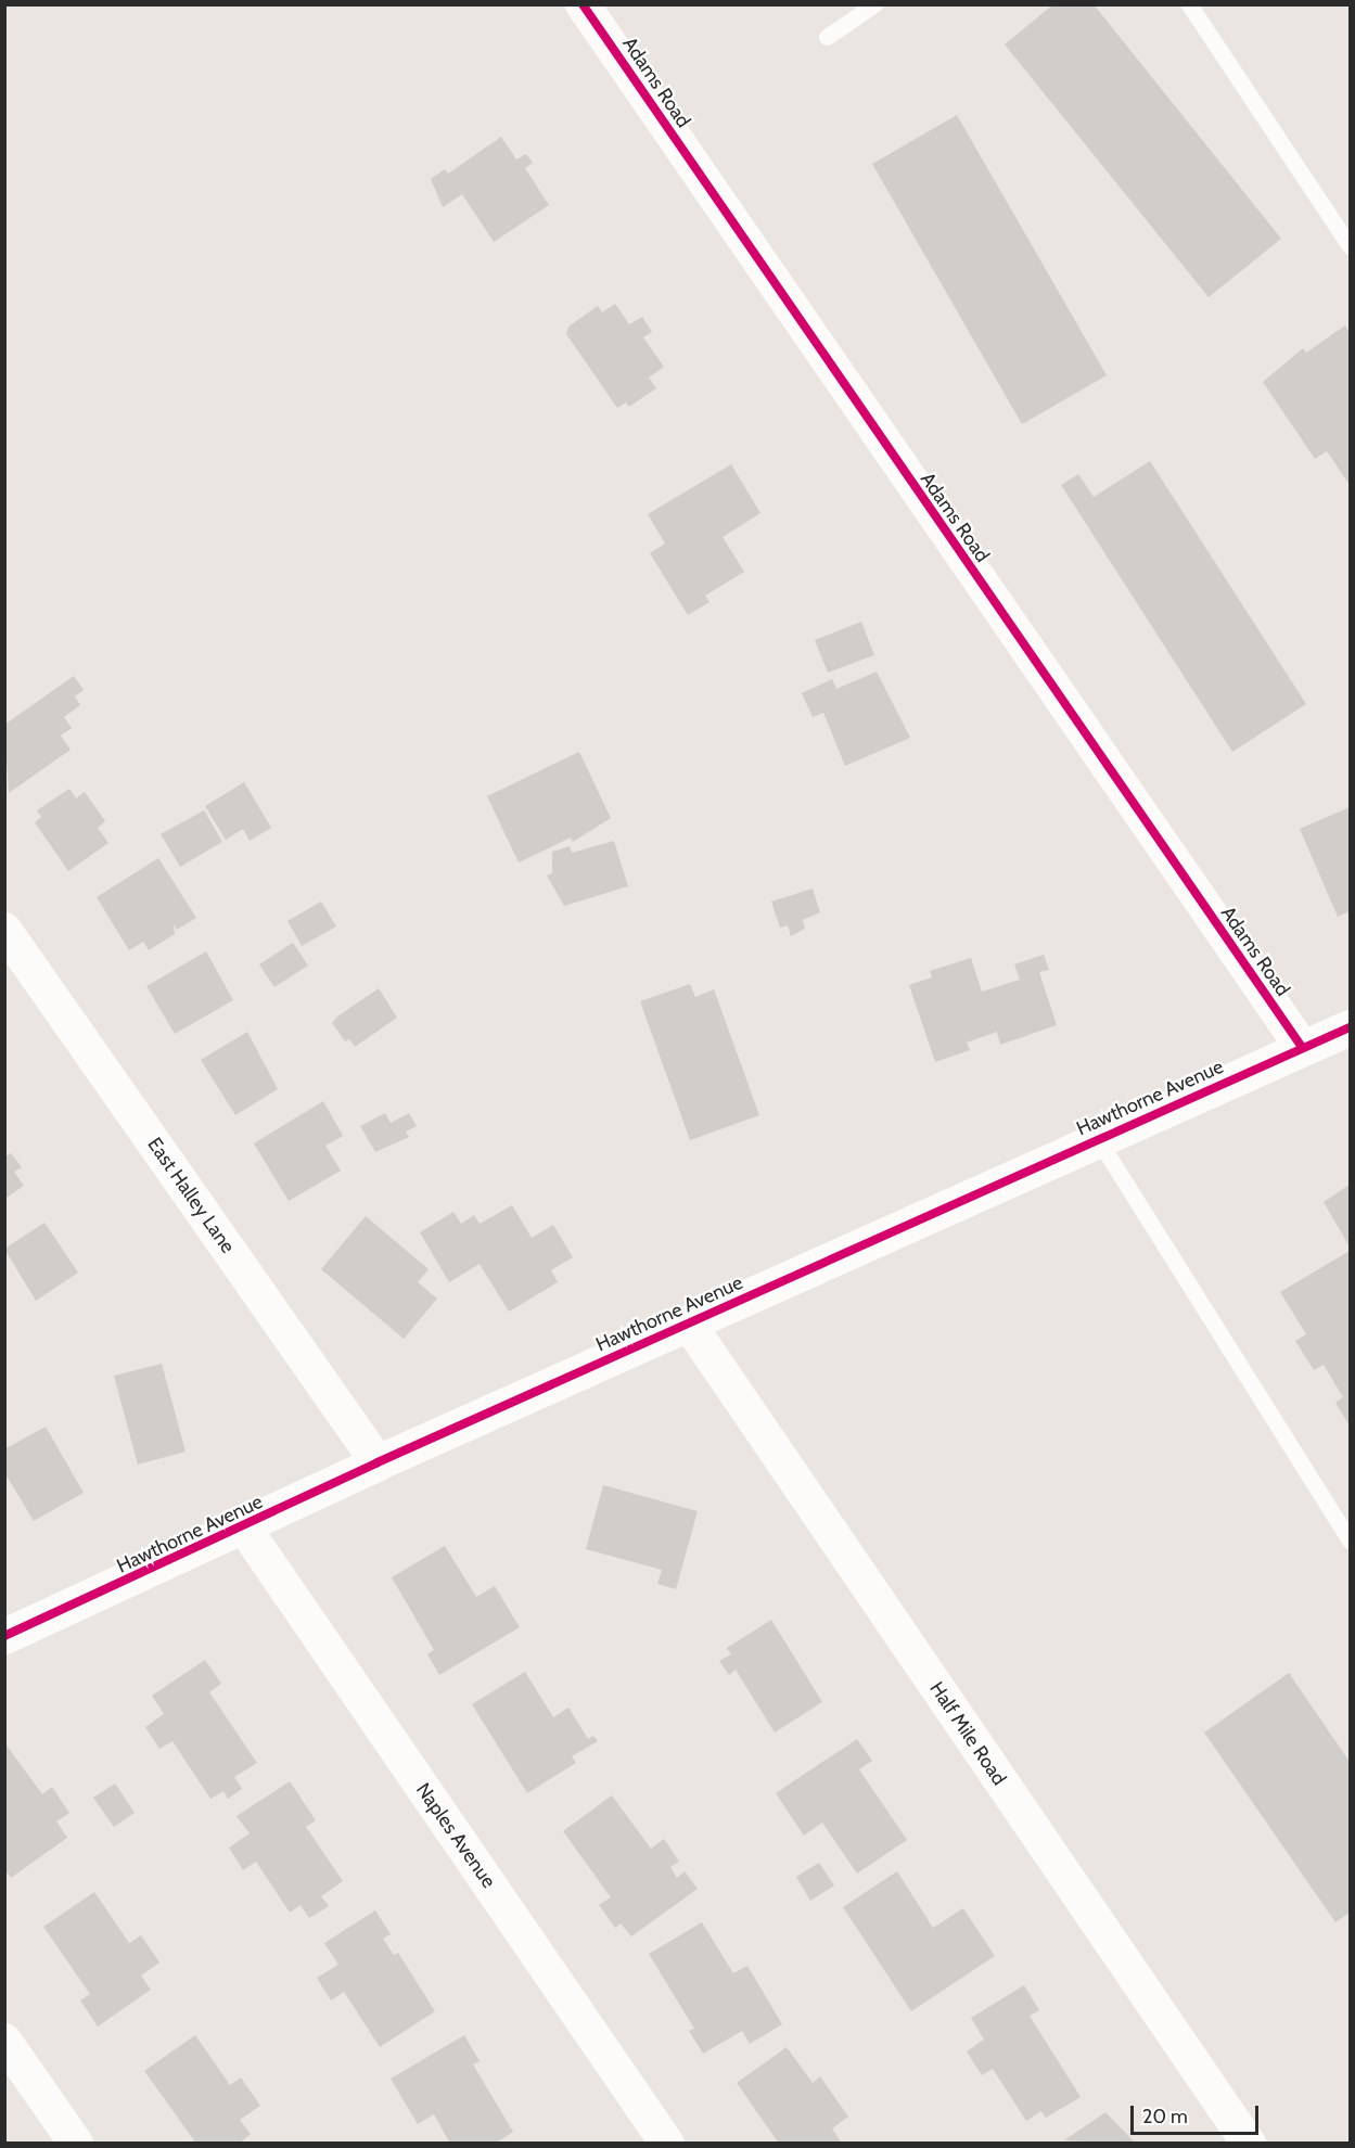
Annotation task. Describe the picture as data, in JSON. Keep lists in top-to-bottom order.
{
  "streets": {
    "street": [
      "Adams Road",
      "Hawthorne Avenue",
      "East Halley Lane",
      "Half Mile Road",
      "Naples Avenue"
    ]
  },
  "crossings": [
    ["Adams Road", "Hawthorne Avenue"],
    ["Hawthorne Avenue", "East Halley Lane"],
    ["Hawthorne Avenue", "Half Mile Road"],
    ["Hawthorne Avenue", "Naples Avenue"]
  ],
  "scale_bar": "20 m"
}
